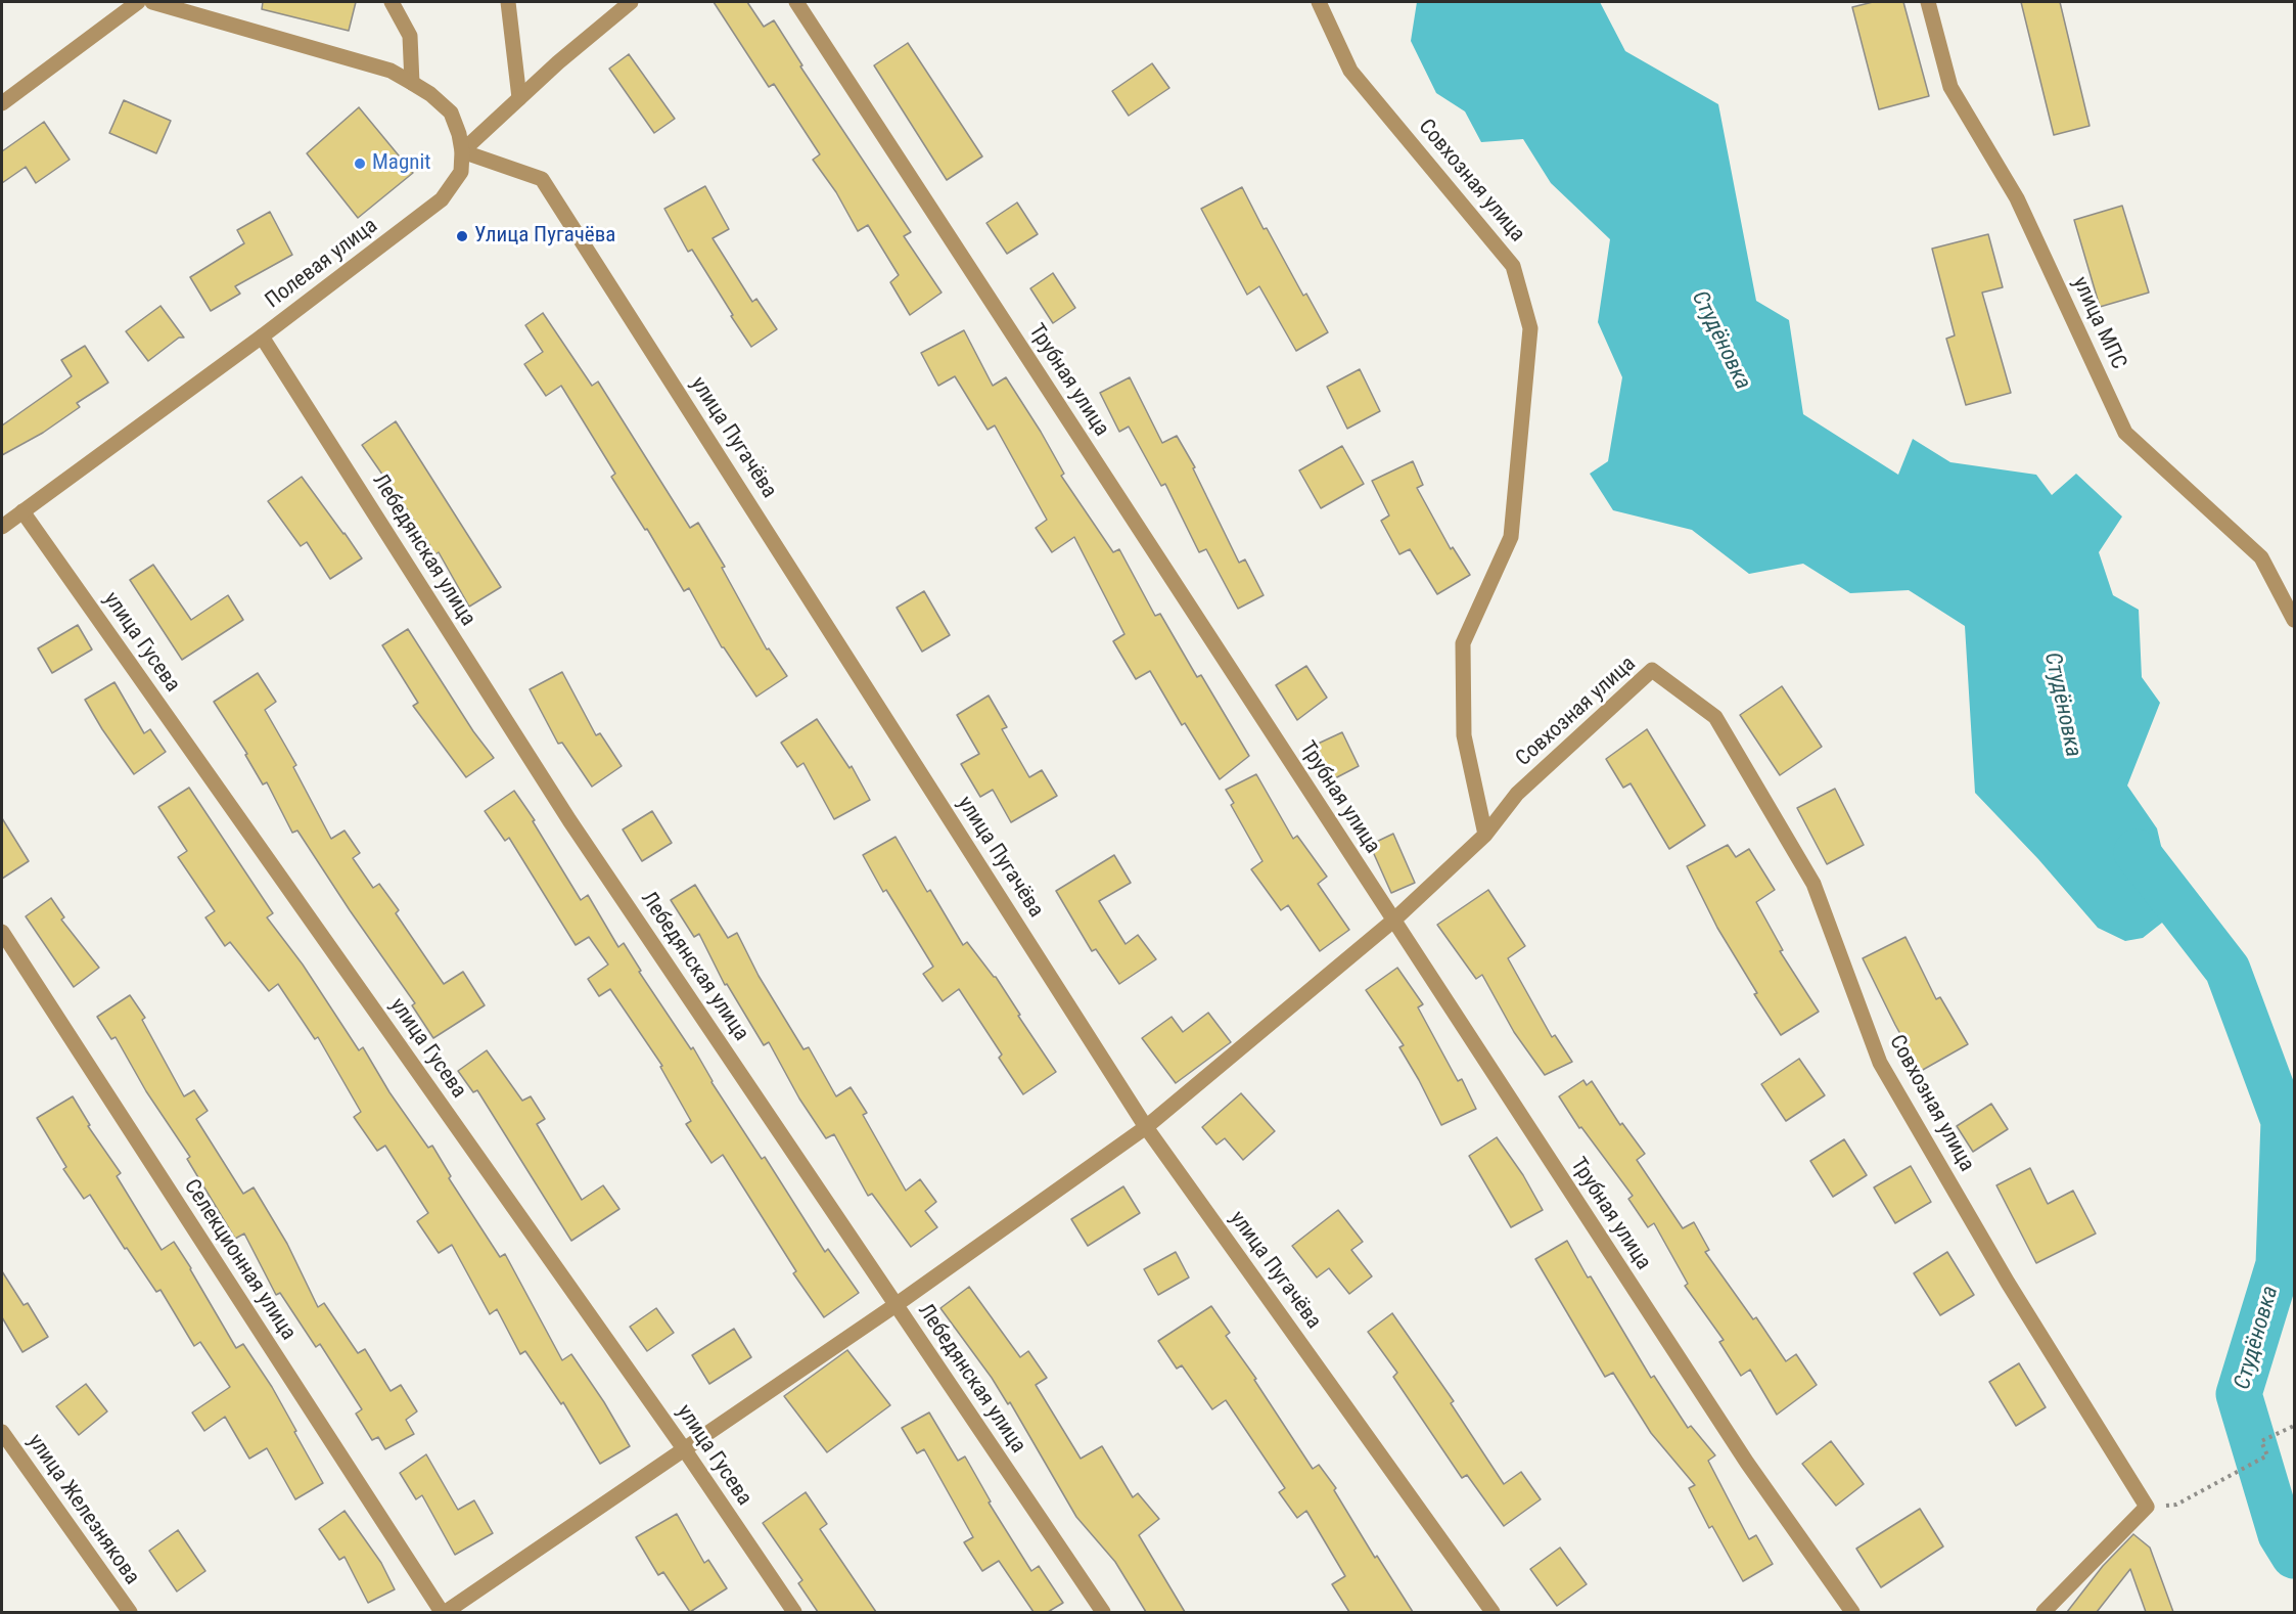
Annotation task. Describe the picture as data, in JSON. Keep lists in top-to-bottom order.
{
  "streets": {
    "street": [
      "Совхозная улица",
      "Полевая улица",
      "улица МПС",
      "Трубная улица",
      "улица Пугачёва",
      "Лебедянская улица",
      "улица Гусева",
      "Селекционная улица",
      "улица Железнякова"
    ]
  },
  "crossings": [
    ["Полевая улица", "улица Пугачёва"],
    ["Полевая улица", "Лебедянская улица"],
    ["Полевая улица", "улица Гусева"]
  ],
  "water": ["Студёновка"],
  "places": ["Magnit", "Улица Пугачёва"]
}
